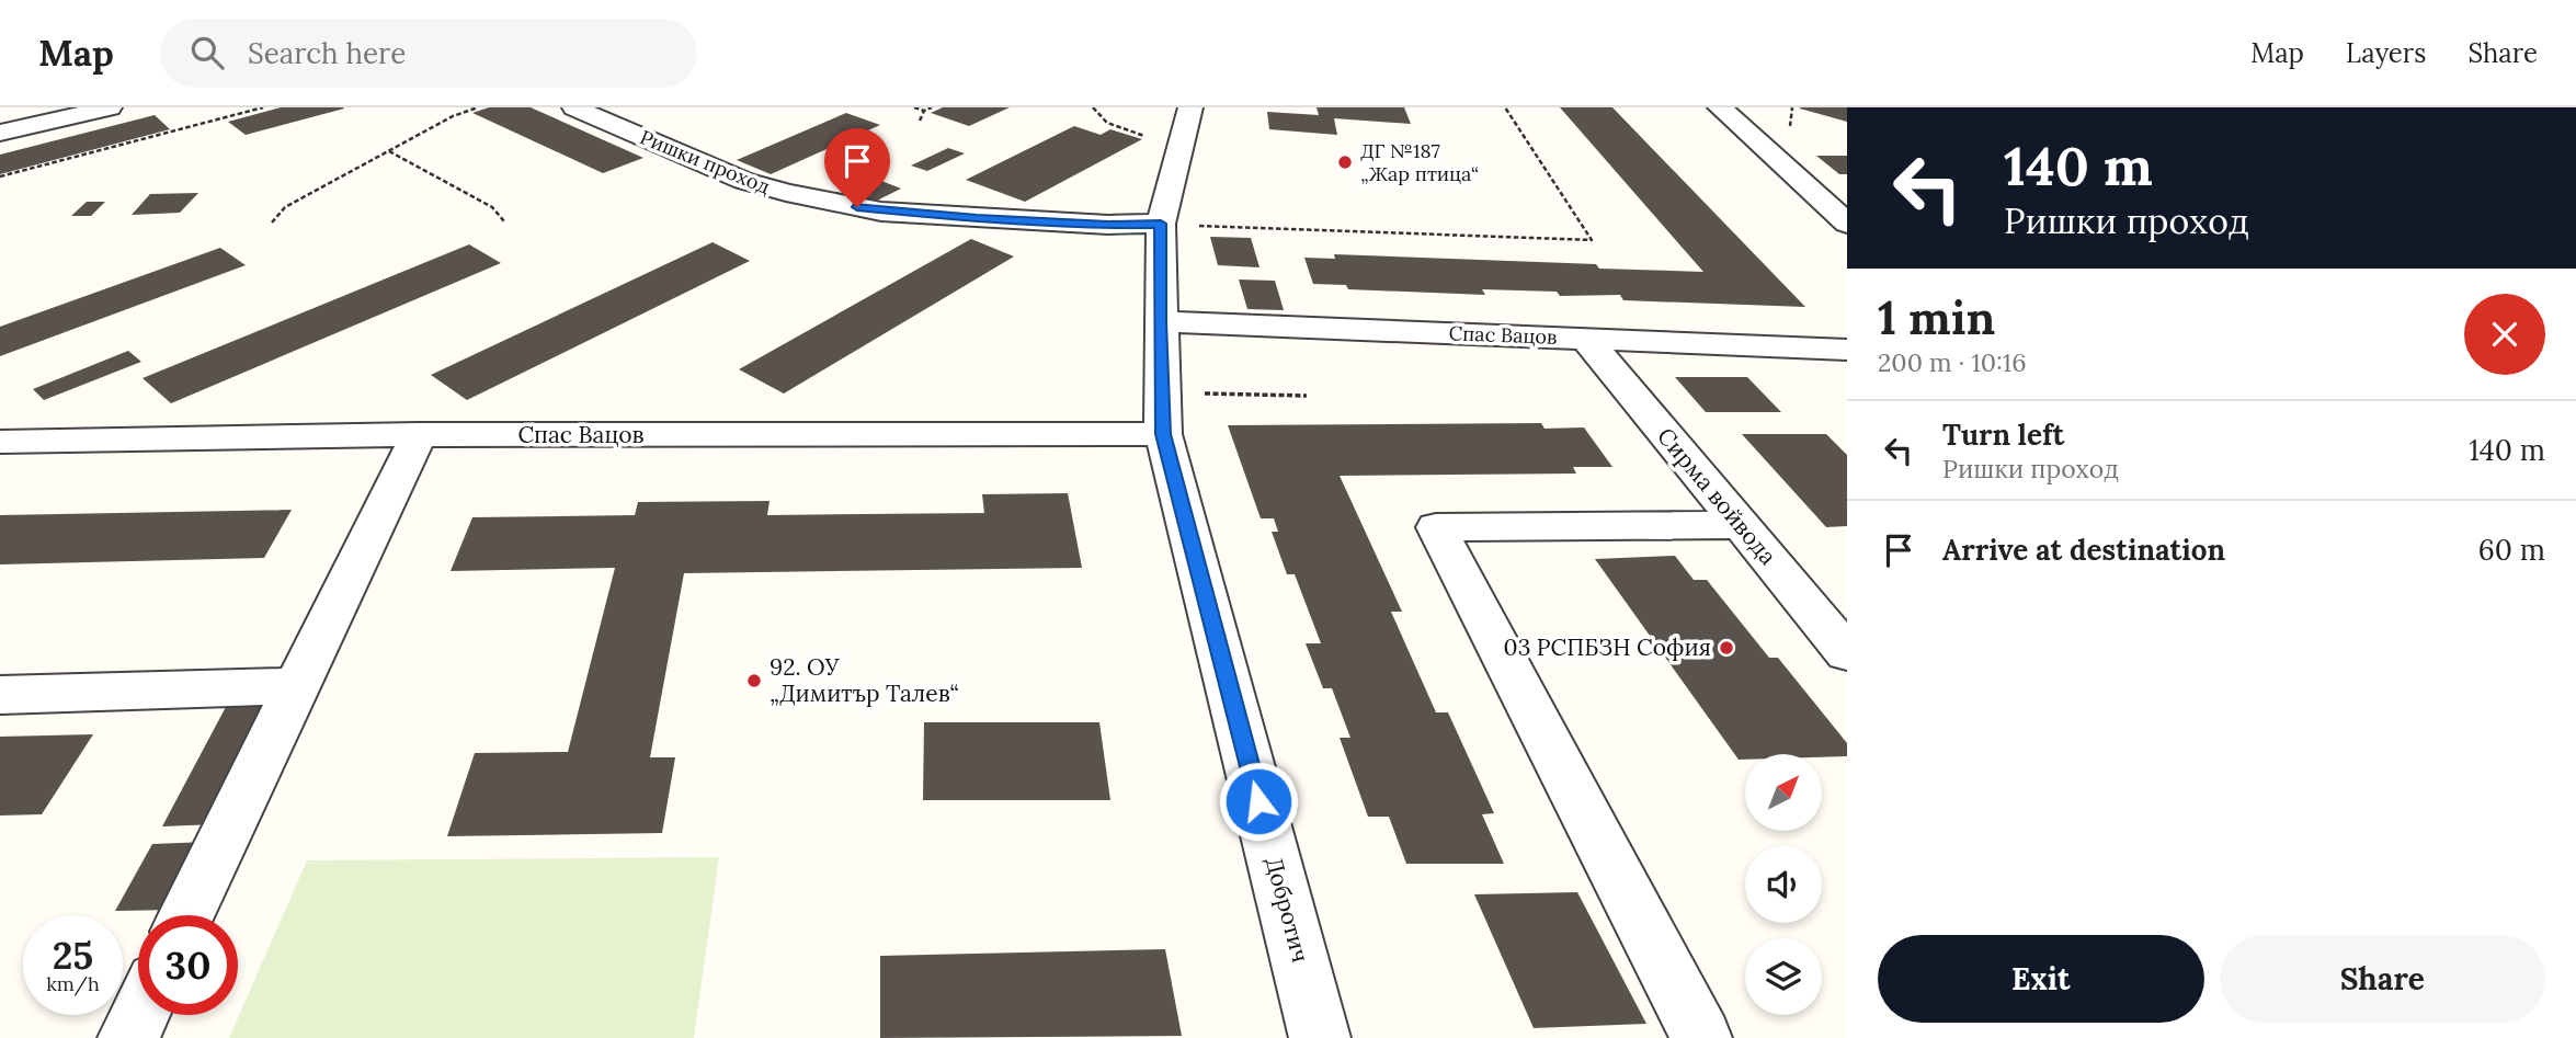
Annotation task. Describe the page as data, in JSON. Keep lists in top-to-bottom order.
{
  "streets": {
    "street": [
      "Ришки проход",
      "Спас Вацов",
      "Сирма войвода",
      "Добротич"
    ]
  },
  "crossings": [
    ["Ришки проход", "Добротич"],
    ["Спас Вацов", "Сирма войвода"],
    ["Спас Вацов", "Добротич"]
  ],
  "places": ["ДГ №187 „Жар птица“", "03 РСПБЗН София", "92. ОУ „Димитър Талев“"],
  "north": "top right",
  "page": {
    "header": "Map",
    "search": "Search here",
    "nav": ["Map", "Layers", "Share"],
    "turn": ["140 m", "Ришки проход"],
    "heading": ["1 min", "200 m · 10:16"],
    "list": [
      {
        "name": "Turn left",
        "note": "Ришки проход",
        "value": "140 m"
      },
      {
        "name": "Arrive at destination",
        "value": "60 m"
      }
    ],
    "speed": "25 km/h",
    "limit": "30",
    "buttons": ["Exit", "Share"]
  }
}
